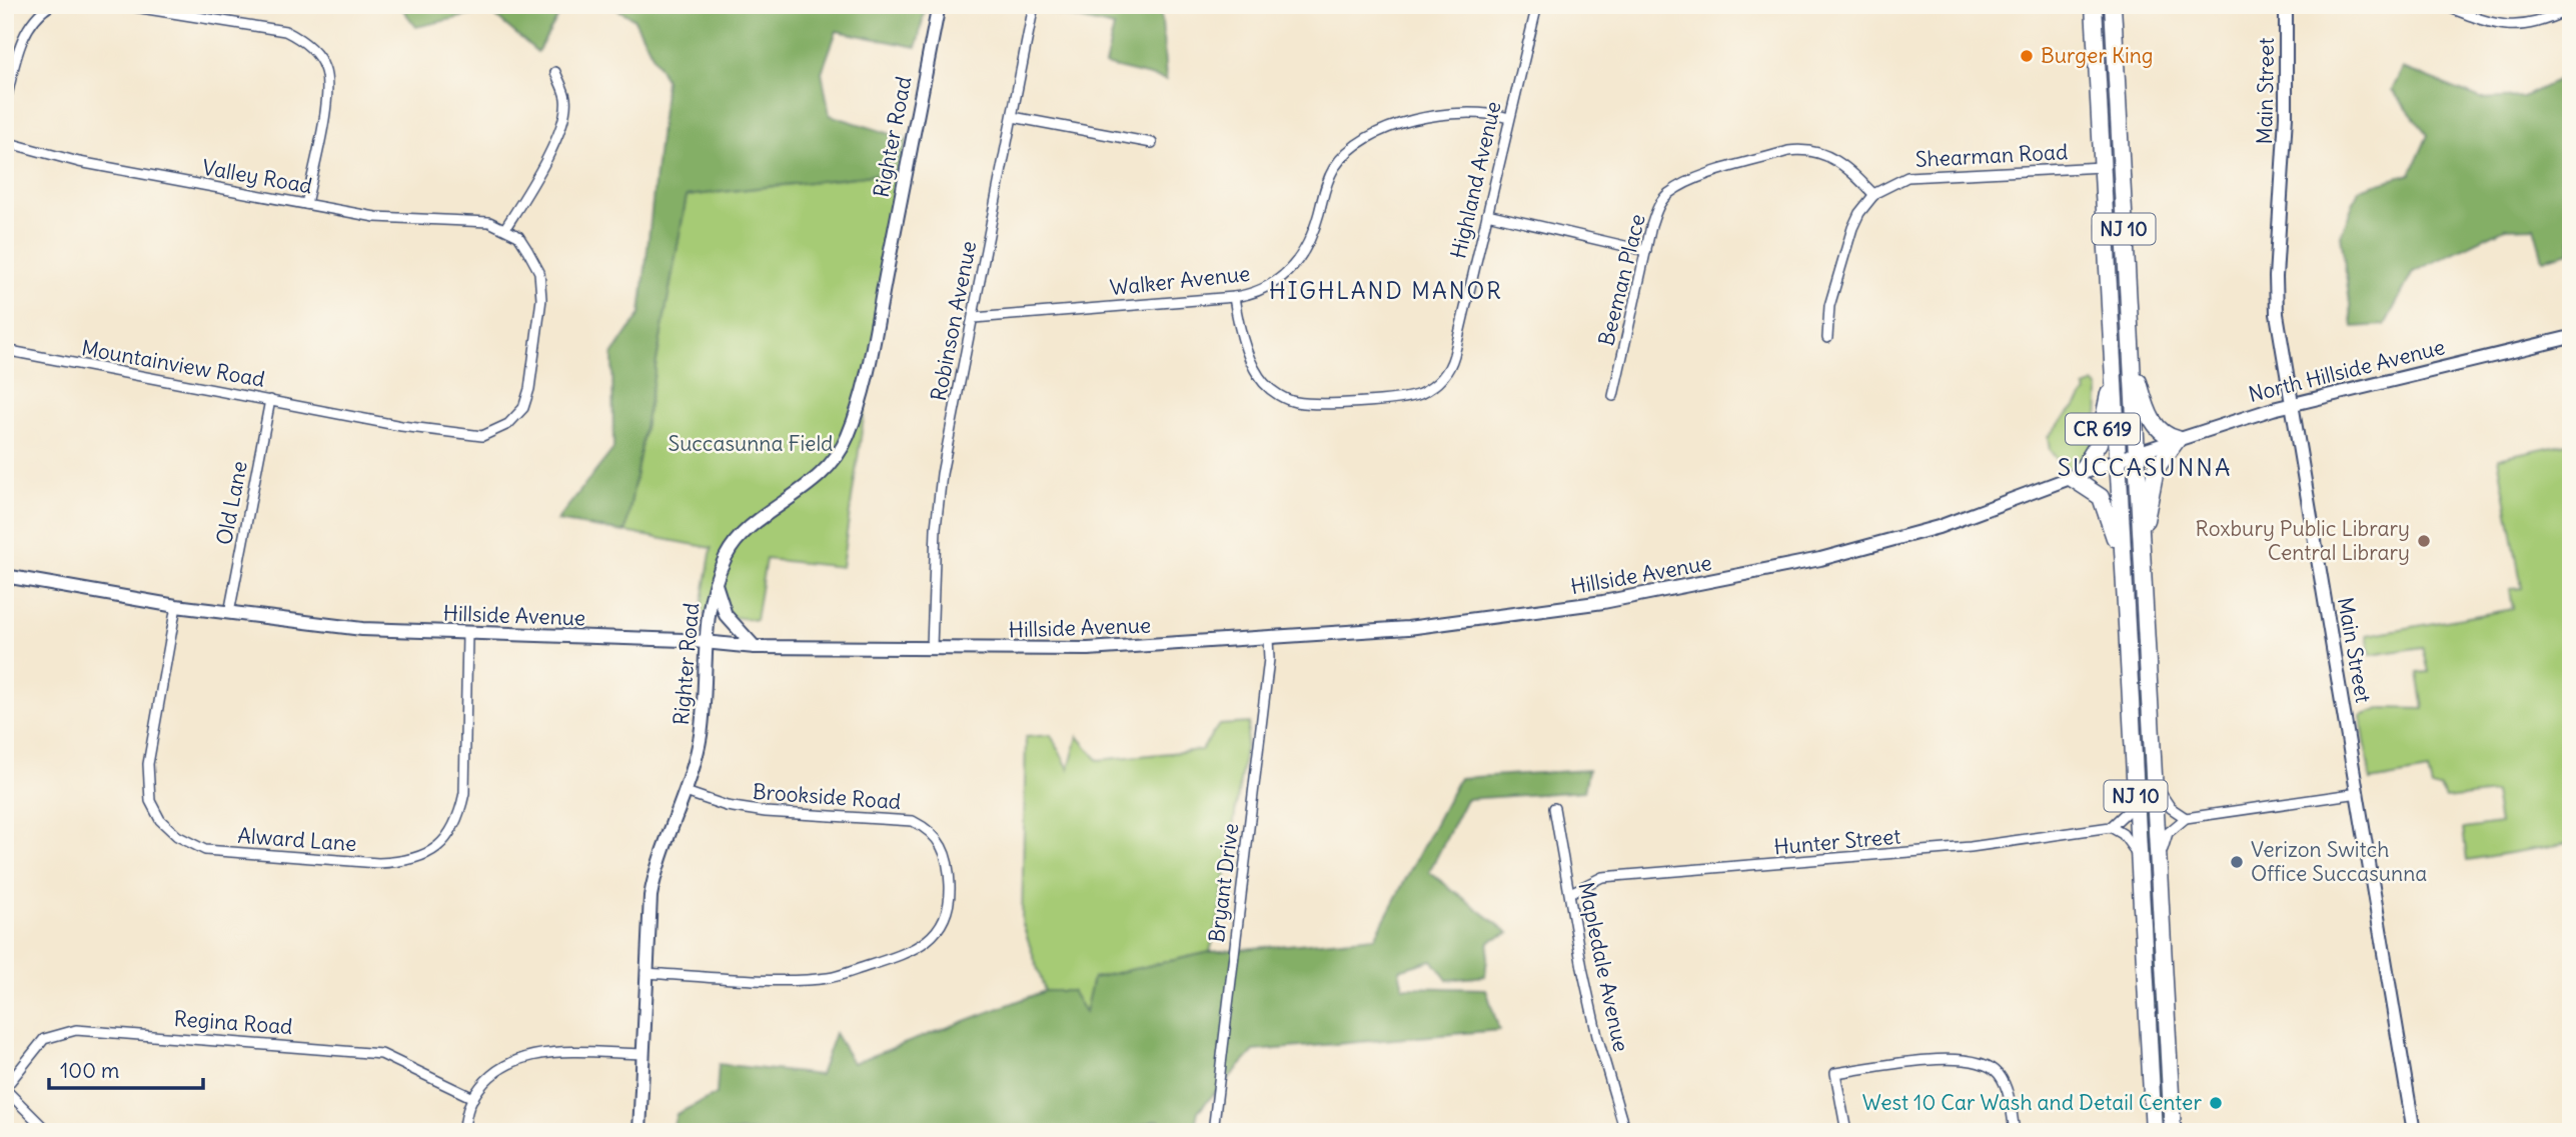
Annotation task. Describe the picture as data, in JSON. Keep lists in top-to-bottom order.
{
  "streets": {
    "highway": ["NJ 10", "CR 619"],
    "main road": [
      "Main Street",
      "Righter Road",
      "North Hillside Avenue",
      "Hillside Avenue"
    ],
    "street": [
      "Shearman Road",
      "Valley Road",
      "Highland Avenue",
      "Beeman Place",
      "Walker Avenue",
      "Robinson Avenue",
      "Mountainview Road",
      "Old Lane",
      "Brookside Road",
      "Alward Lane",
      "Hunter Street",
      "Bryant Drive",
      "Mapledale Avenue",
      "Regina Road"
    ]
  },
  "crossings": [
    ["Main Street", "North Hillside Avenue"],
    ["Righter Road", "Hillside Avenue"],
    ["Righter Road", "Brookside Road"],
    ["Shearman Road", "NJ 10"],
    ["Shearman Road", "Beeman Place"],
    ["Valley Road", "Mountainview Road"],
    ["Highland Avenue", "Walker Avenue"],
    ["NJ 10", "North Hillside Avenue"],
    ["NJ 10", "CR 619"],
    ["NJ 10", "Hillside Avenue"],
    ["Walker Avenue", "Robinson Avenue"],
    ["Robinson Avenue", "Hillside Avenue"],
    ["Mountainview Road", "Old Lane"],
    ["North Hillside Avenue", "CR 619"],
    ["North Hillside Avenue", "Hillside Avenue"],
    ["CR 619", "Hillside Avenue"],
    ["Old Lane", "Hillside Avenue"],
    ["Hillside Avenue", "Alward Lane"],
    ["Hillside Avenue", "Bryant Drive"],
    ["Hunter Street", "Mapledale Avenue"]
  ],
  "districts": ["HIGHLAND MANOR", "SUCCASUNNA"],
  "parks": ["Succasunna Field"],
  "places": [
    "Burger King",
    "Roxbury Public Library Central Library",
    "Verizon Switch Office Succasunna",
    "West 10 Car Wash and Detail Center"
  ],
  "scale_bar": "100 m"
}
